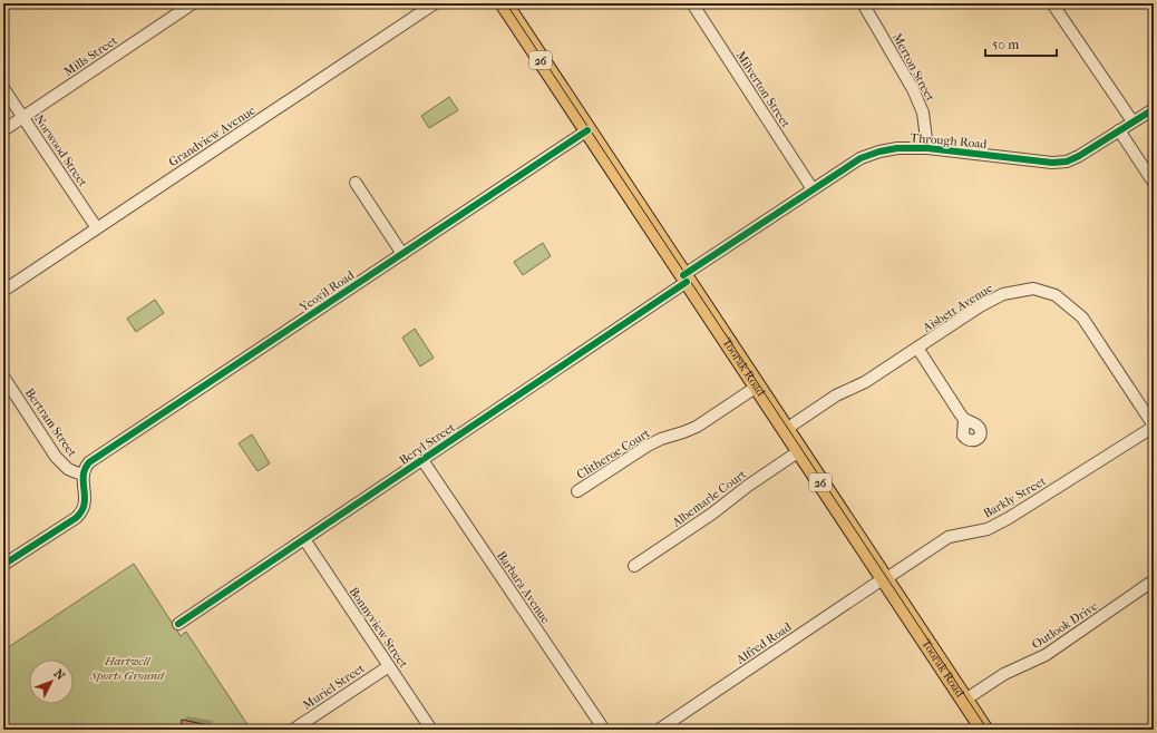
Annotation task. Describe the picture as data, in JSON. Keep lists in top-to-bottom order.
{
  "streets": {
    "highway": ["26", "Toorak Road"],
    "street": [
      "Mills Street",
      "Merton Street",
      "Milverton Street",
      "Grandview Avenue",
      "Through Road",
      "Norwood Street",
      "Yeovil Road",
      "Aisbett Avenue",
      "Bertram Street",
      "Beryl Street",
      "Clitheroe Court",
      "Barkly Street",
      "Albemarle Court",
      "Barbara Avenue",
      "Outlook Drive",
      "Bonnyview Street",
      "Alfred Road",
      "Muriel Street"
    ]
  },
  "crossings": [
    ["Mills Street", "Norwood Street"],
    ["Merton Street", "Through Road"],
    ["Milverton Street", "Through Road"],
    ["Grandview Avenue", "Norwood Street"],
    ["Through Road", "Toorak Road"],
    ["Through Road", "Beryl Street"],
    ["Yeovil Road", "Toorak Road"],
    ["Yeovil Road", "Bertram Street"],
    ["Aisbett Avenue", "Toorak Road"],
    ["Aisbett Avenue", "Barkly Street"],
    ["Toorak Road", "Beryl Street"],
    ["Toorak Road", "Clitheroe Court"],
    ["Toorak Road", "Barkly Street"],
    ["Toorak Road", "Albemarle Court"],
    ["Toorak Road", "Outlook Drive"],
    ["Toorak Road", "Alfred Road"],
    ["Beryl Street", "Barbara Avenue"],
    ["Beryl Street", "Bonnyview Street"],
    ["Barkly Street", "Alfred Road"],
    ["Bonnyview Street", "Muriel Street"]
  ],
  "parks": ["Hartwell Sports Ground"],
  "scale_bar": "50 m",
  "north": "top right"
}
